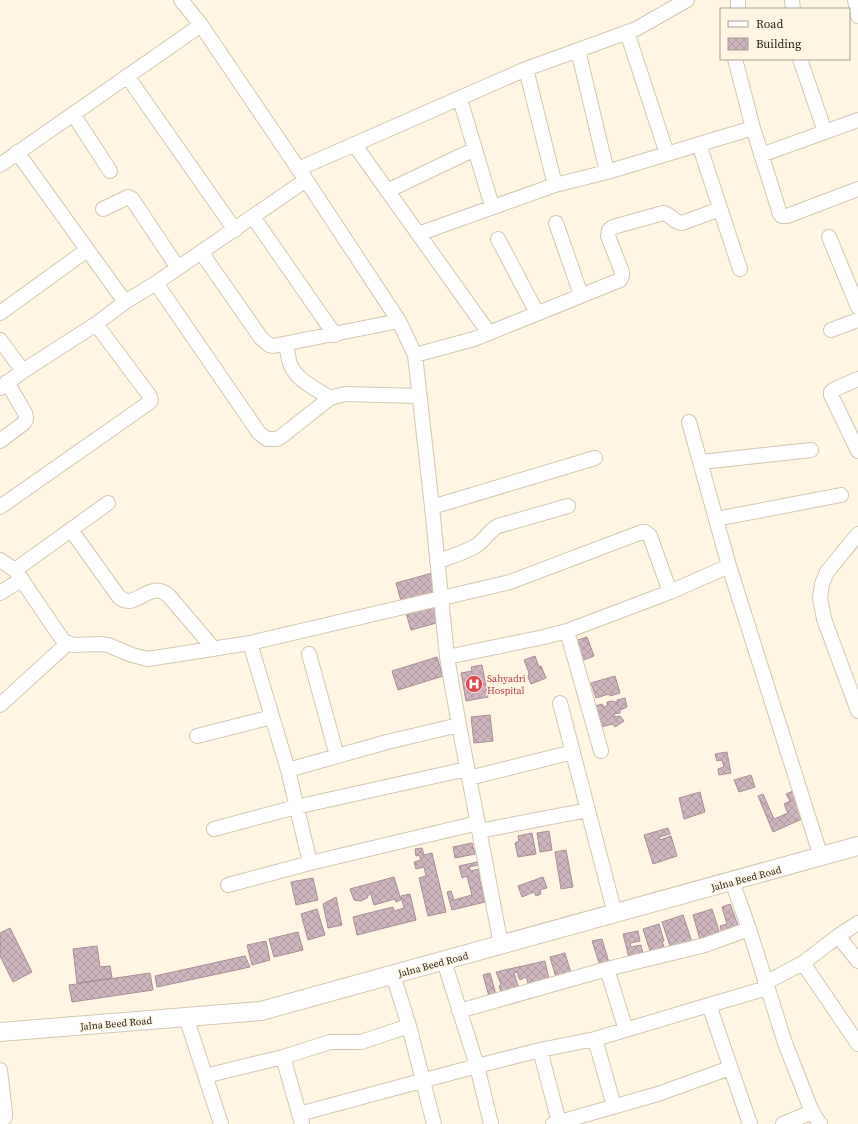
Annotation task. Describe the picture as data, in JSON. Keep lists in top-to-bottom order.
{
  "streets": {
    "main road": ["Jalna Beed Road"]
  },
  "places": {
    "hospital": ["Sahyadri Hospital"]
  },
  "legend": ["Road", "Building"]
}
